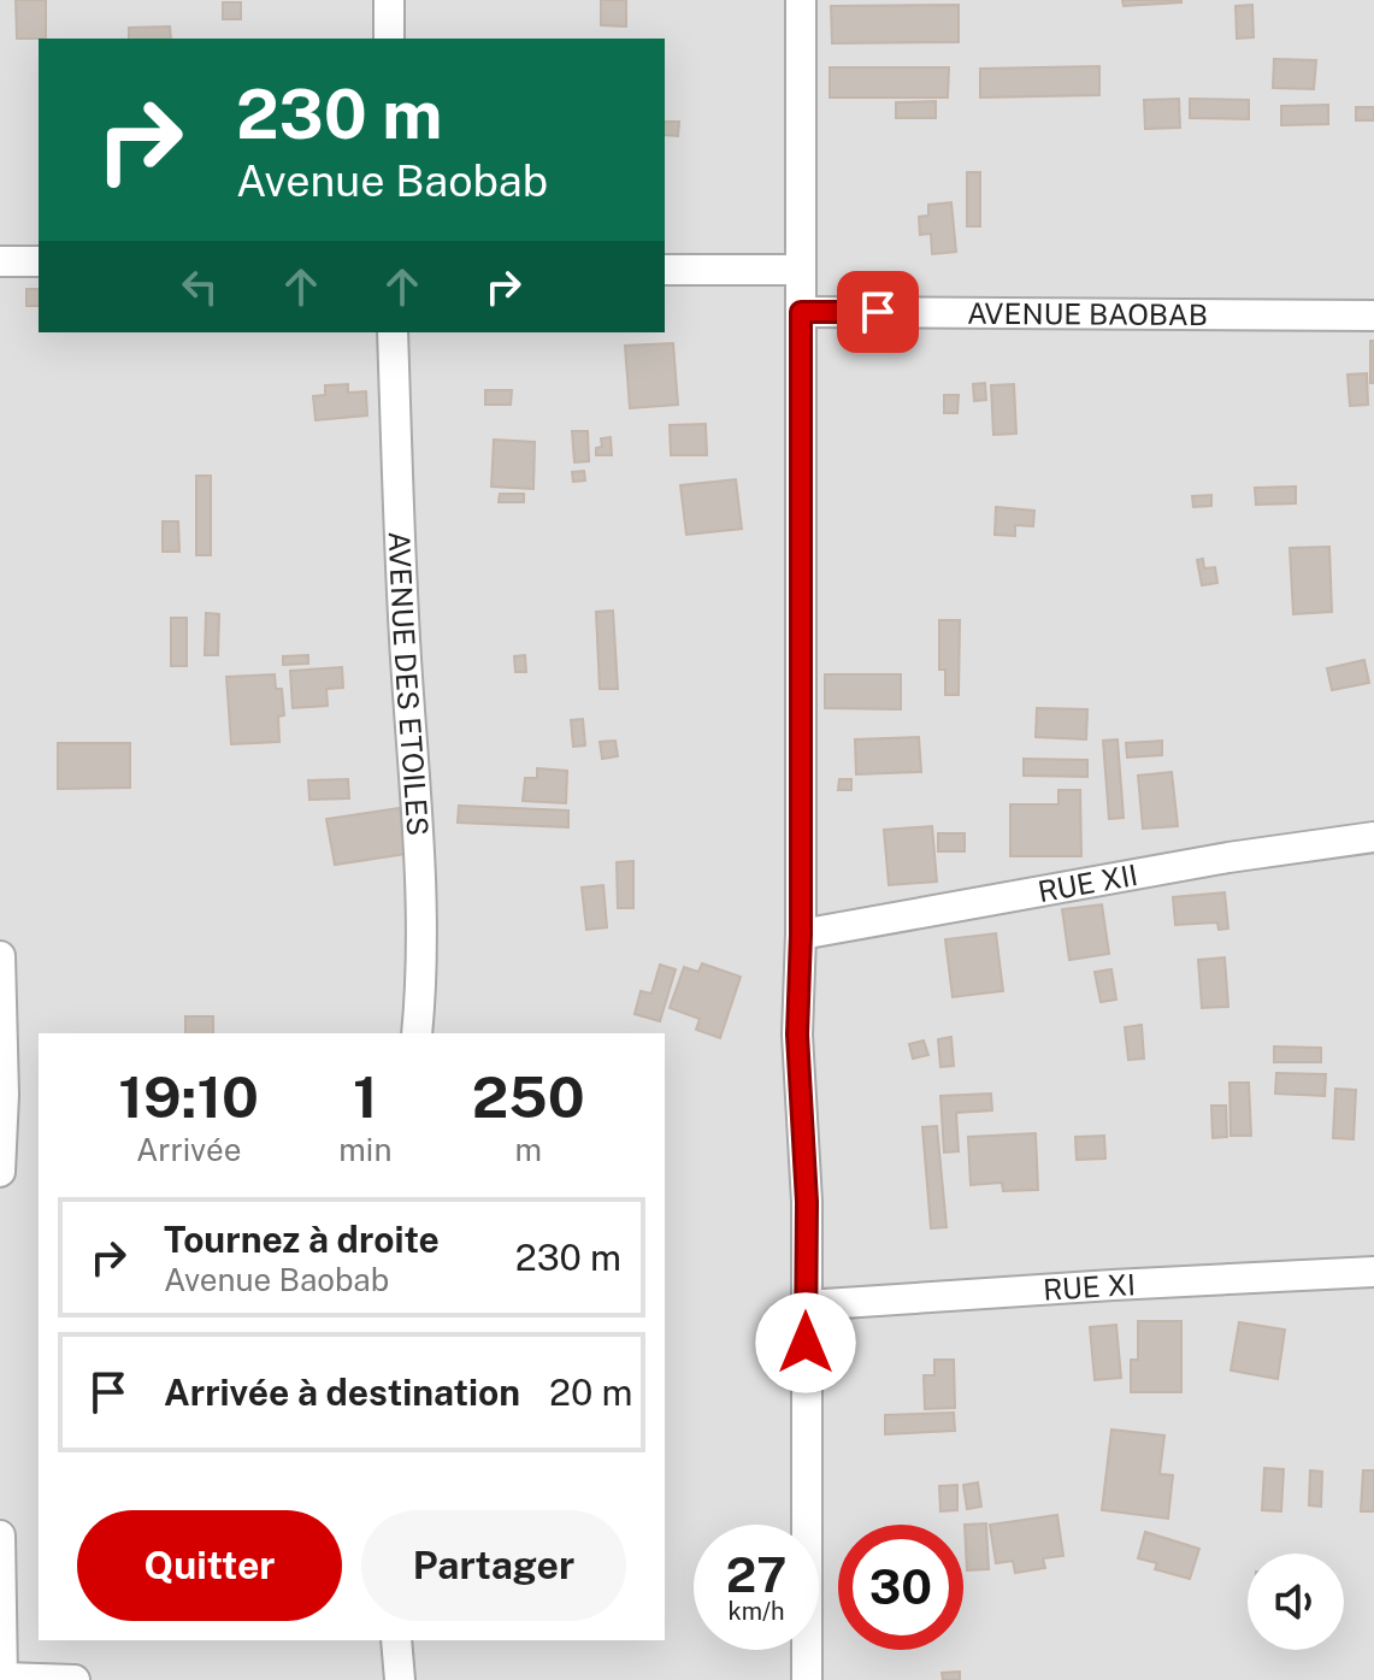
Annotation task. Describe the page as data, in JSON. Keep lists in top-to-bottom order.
{
  "streets": {
    "street": [
      "AVENUE BAOBAB",
      "AVENUE DES ETOILES",
      "RUE XII",
      "RUE XI"
    ]
  },
  "page": {
    "turn": ["230 m", "Avenue Baobab"],
    "eta": [
      "19:10",
      "Arrivée",
      "1",
      "min",
      "250",
      "m"
    ],
    "list": [
      {
        "name": "Tournez à droite",
        "note": "Avenue Baobab",
        "value": "230 m"
      },
      {
        "name": "Arrivée à destination",
        "value": "20 m"
      }
    ],
    "buttons": ["Quitter", "Partager"],
    "speed": "27 km/h",
    "limit": "30"
  }
}
